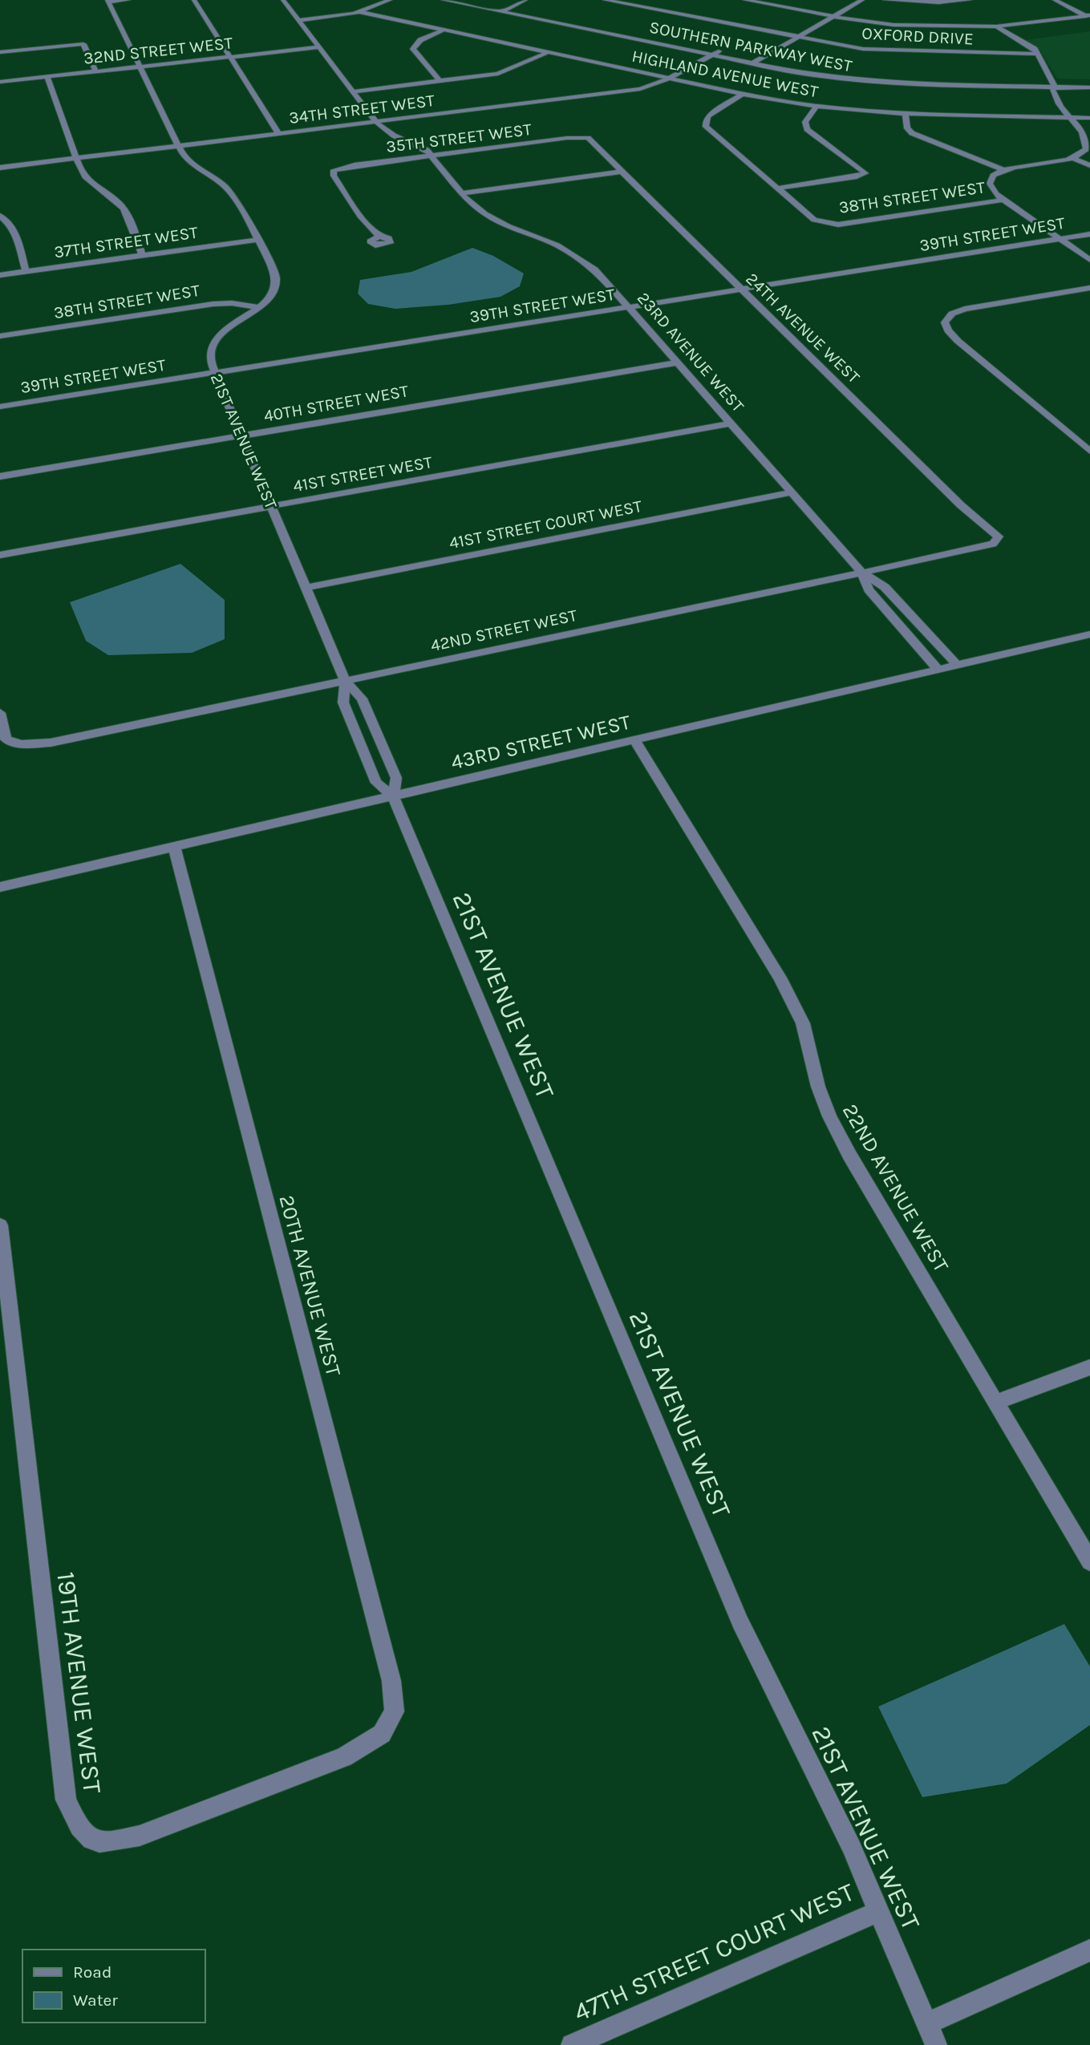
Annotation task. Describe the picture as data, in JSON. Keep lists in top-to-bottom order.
{
  "streets": {
    "street": [
      "OXFORD DRIVE",
      "SOUTHERN PARKWAY WEST",
      "32ND STREET WEST",
      "HIGHLAND AVENUE WEST",
      "34TH STREET WEST",
      "35TH STREET WEST",
      "38TH STREET WEST",
      "39TH STREET WEST",
      "37TH STREET WEST",
      "24TH AVENUE WEST",
      "23RD AVENUE WEST",
      "40TH STREET WEST",
      "21ST AVENUE WEST",
      "41ST STREET WEST",
      "41ST STREET COURT WEST",
      "42ND STREET WEST",
      "43RD STREET WEST",
      "22ND AVENUE WEST",
      "20TH AVENUE WEST",
      "19TH AVENUE WEST",
      "47TH STREET COURT WEST"
    ]
  },
  "crossings": [
    ["SOUTHERN PARKWAY WEST", "34TH STREET WEST"],
    ["32ND STREET WEST", "23RD AVENUE WEST"],
    ["32ND STREET WEST", "21ST AVENUE WEST"],
    ["HIGHLAND AVENUE WEST", "34TH STREET WEST"],
    ["34TH STREET WEST", "23RD AVENUE WEST"],
    ["34TH STREET WEST", "21ST AVENUE WEST"],
    ["35TH STREET WEST", "24TH AVENUE WEST"],
    ["35TH STREET WEST", "23RD AVENUE WEST"],
    ["38TH STREET WEST", "21ST AVENUE WEST"],
    ["39TH STREET WEST", "24TH AVENUE WEST"],
    ["39TH STREET WEST", "23RD AVENUE WEST"],
    ["39TH STREET WEST", "21ST AVENUE WEST"],
    ["37TH STREET WEST", "21ST AVENUE WEST"],
    ["24TH AVENUE WEST", "42ND STREET WEST"],
    ["23RD AVENUE WEST", "40TH STREET WEST"],
    ["23RD AVENUE WEST", "41ST STREET WEST"],
    ["23RD AVENUE WEST", "41ST STREET COURT WEST"],
    ["23RD AVENUE WEST", "42ND STREET WEST"],
    ["23RD AVENUE WEST", "43RD STREET WEST"],
    ["40TH STREET WEST", "21ST AVENUE WEST"],
    ["21ST AVENUE WEST", "41ST STREET WEST"],
    ["21ST AVENUE WEST", "41ST STREET COURT WEST"],
    ["21ST AVENUE WEST", "42ND STREET WEST"],
    ["21ST AVENUE WEST", "43RD STREET WEST"],
    ["21ST AVENUE WEST", "47TH STREET COURT WEST"],
    ["43RD STREET WEST", "22ND AVENUE WEST"],
    ["43RD STREET WEST", "20TH AVENUE WEST"],
    ["20TH AVENUE WEST", "19TH AVENUE WEST"]
  ],
  "legend": ["Road", "Water"]
}
